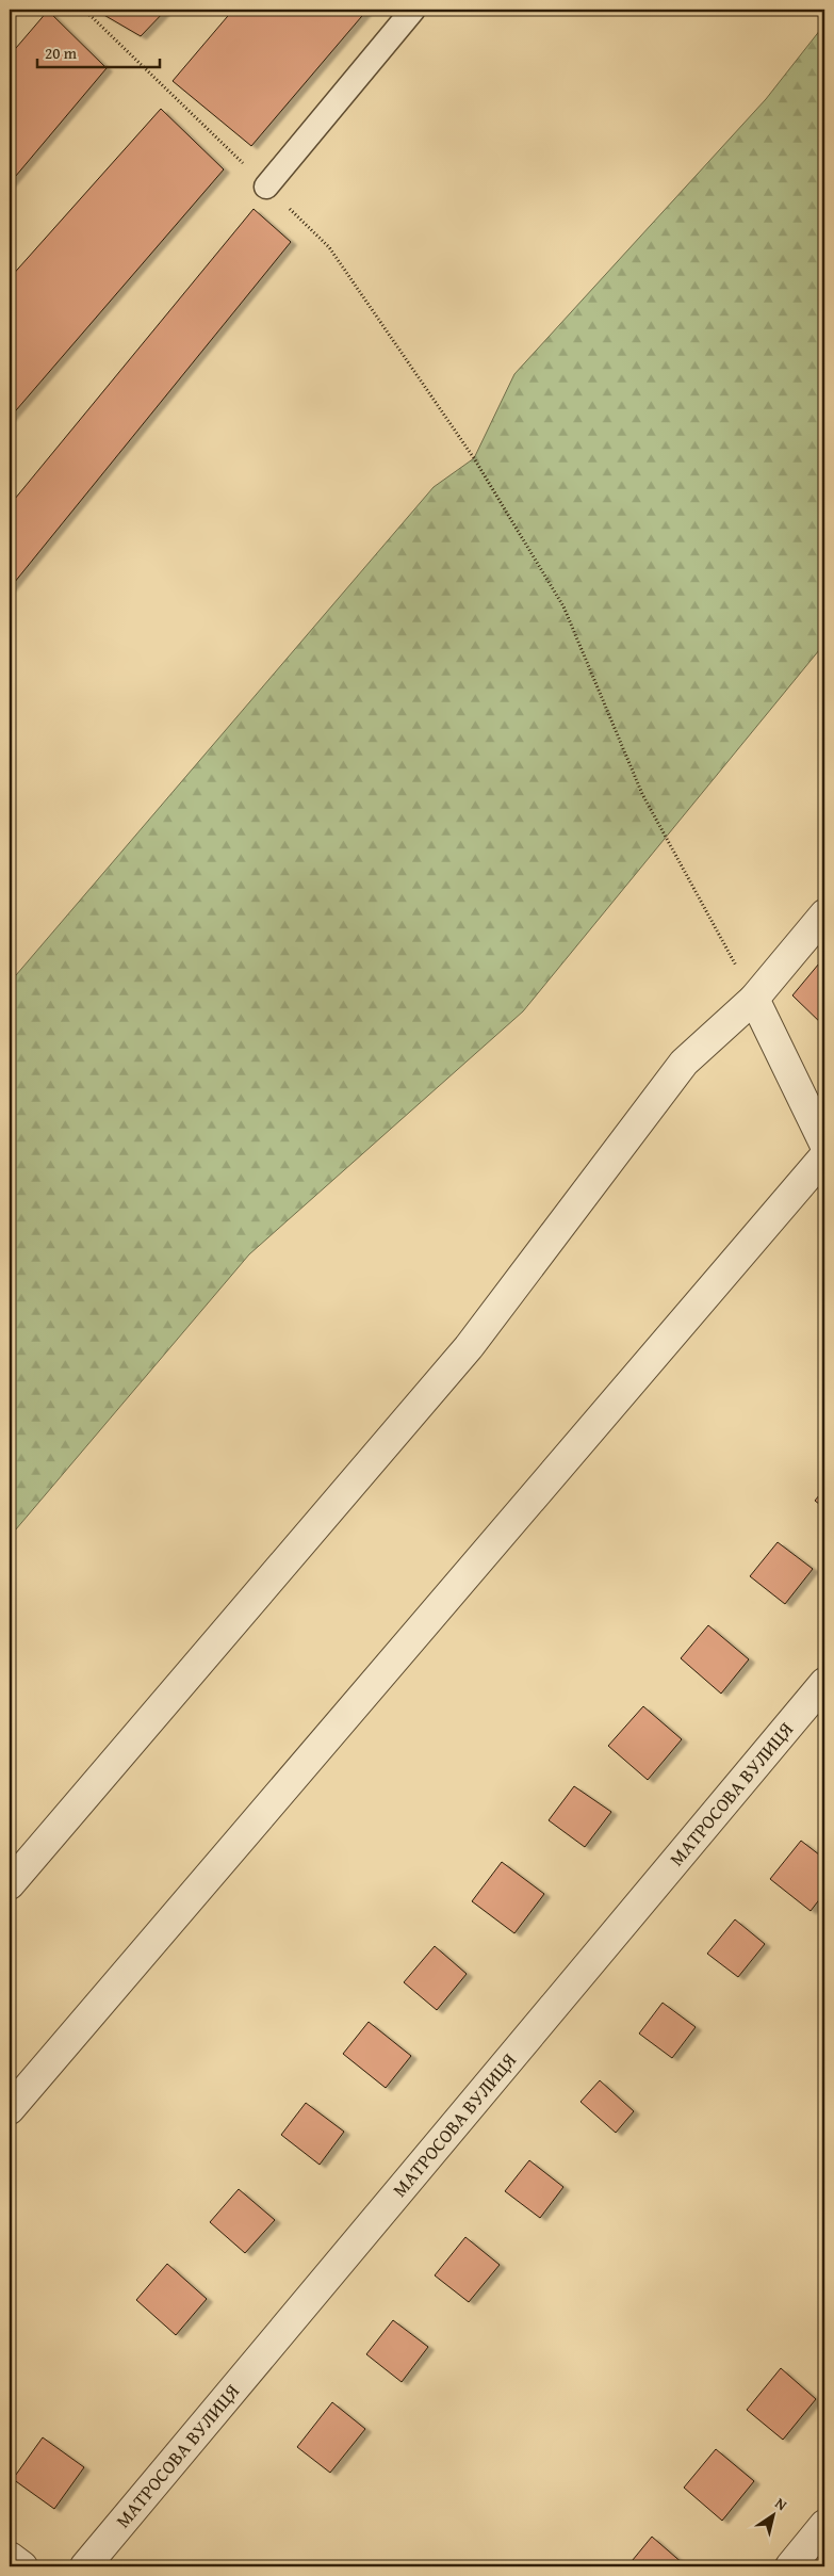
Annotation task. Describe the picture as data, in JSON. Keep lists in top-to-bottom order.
{
  "streets": {
    "street": ["МАТРОСОВА ВУЛИЦЯ"]
  },
  "scale_bar": "20 m",
  "north": "top right"
}
